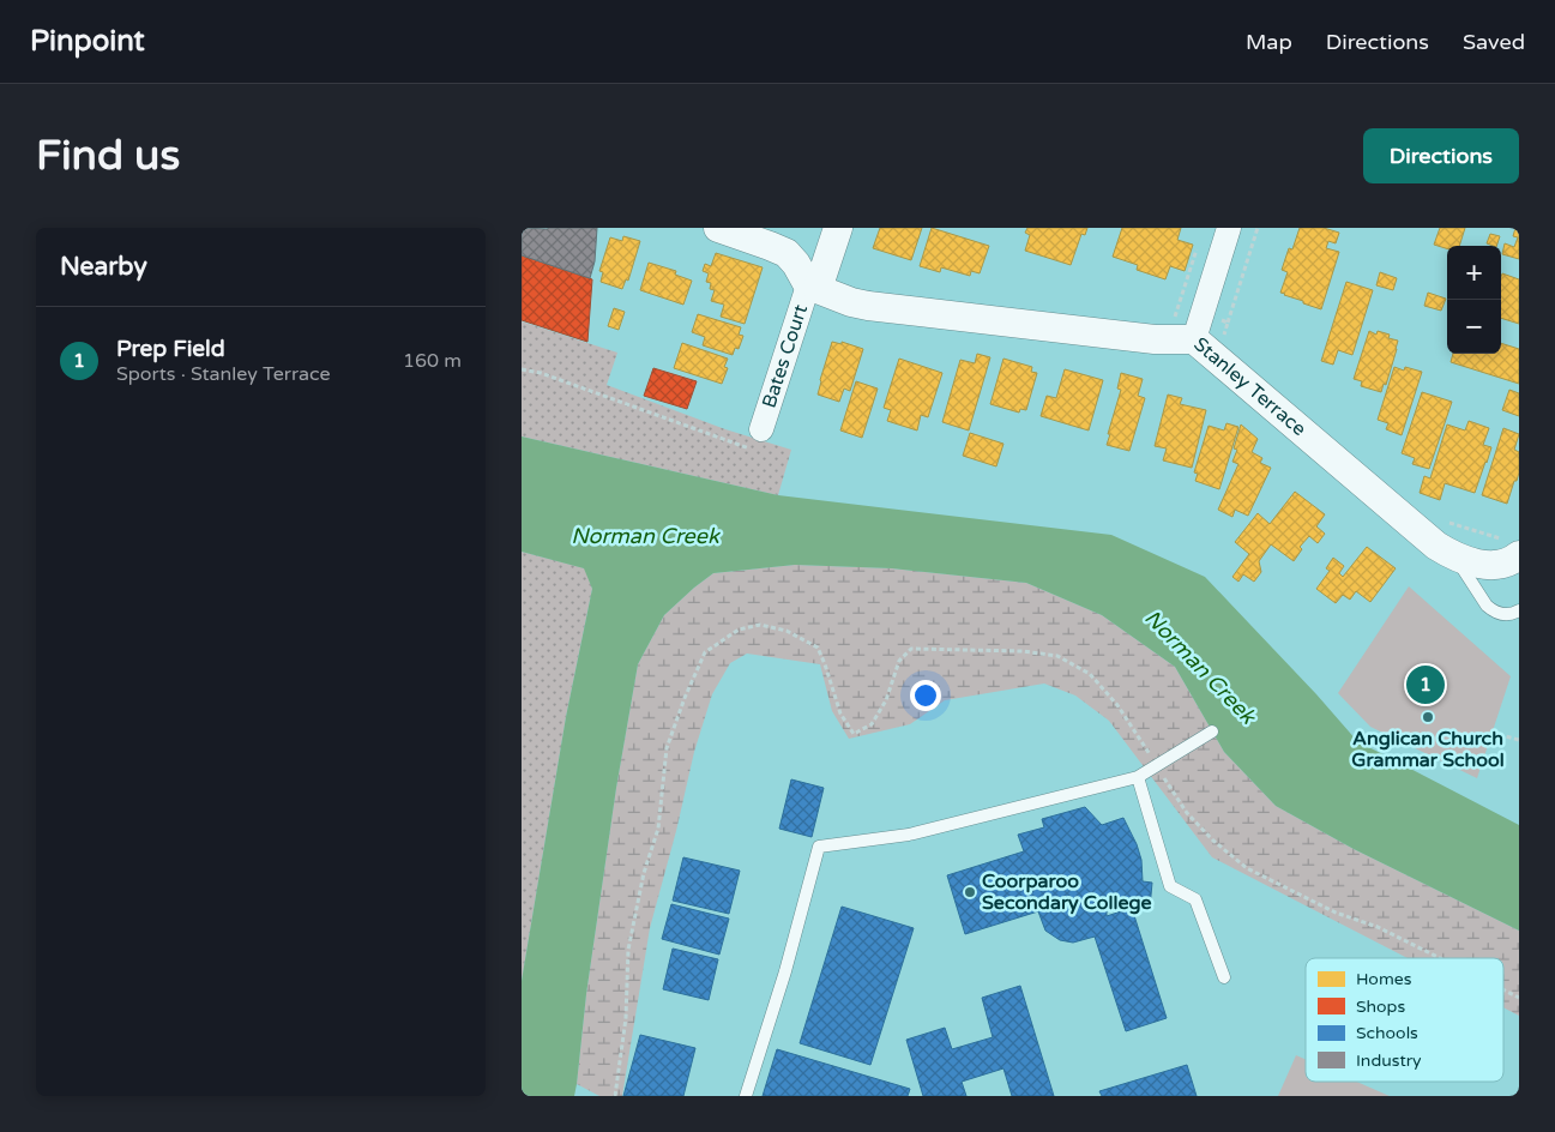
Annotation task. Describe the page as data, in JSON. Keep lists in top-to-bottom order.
{
  "streets": {
    "street": ["Bates Court", "Stanley Terrace"]
  },
  "crossings": [
    ["Bates Court", "Stanley Terrace"]
  ],
  "water": ["Norman Creek"],
  "places": ["Anglican Church Grammar School", "Coorparoo Secondary College"],
  "legend": [
    "Homes",
    "Shops",
    "Schools",
    "Industry"
  ],
  "page": {
    "header": "Pinpoint",
    "nav": ["Map", "Directions", "Saved"],
    "buttons": "Directions",
    "title": "Find us",
    "heading": "Nearby",
    "map_buttons": ["+", "−"],
    "list": [
      {
        "mark": "1",
        "name": "Prep Field",
        "note": "Sports · Stanley Terrace",
        "value": "160 m"
      }
    ],
    "pins": "1"
  }
}
